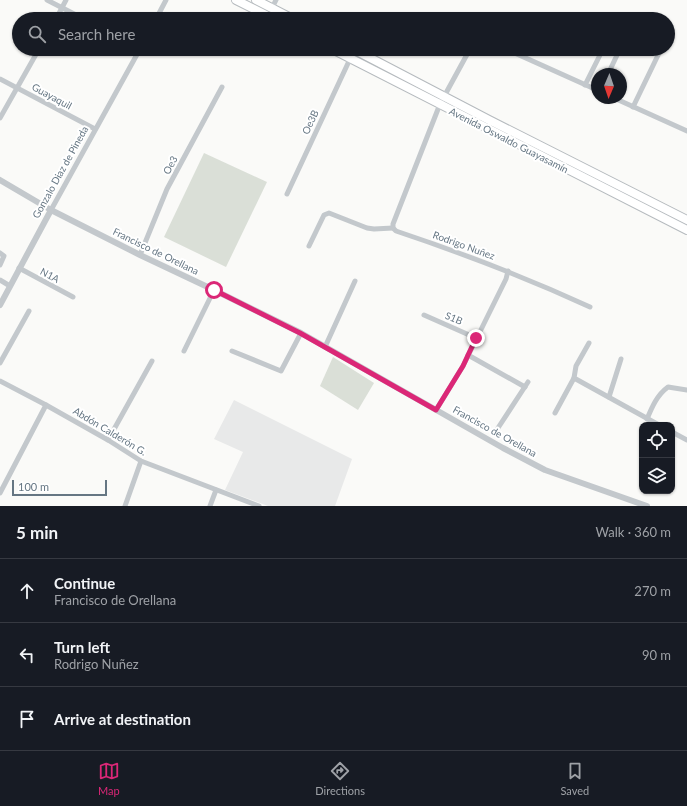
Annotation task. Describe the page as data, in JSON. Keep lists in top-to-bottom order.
{
  "streets": {
    "main road": ["Avenida Oswaldo Guayasamín"],
    "street": [
      "Guayaquil",
      "Oe3B",
      "Oe3",
      "Gonzalo Diaz de Pineda",
      "Rodrigo Nuñez",
      "Francisco de Orellana",
      "N1A",
      "S1B",
      "Abdón Calderón G."
    ]
  },
  "crossings": [
    ["Guayaquil", "Gonzalo Diaz de Pineda"],
    ["Oe3B", "Avenida Oswaldo Guayasamín"],
    ["Oe3", "Francisco de Orellana"],
    ["Gonzalo Diaz de Pineda", "Francisco de Orellana"],
    ["Gonzalo Diaz de Pineda", "N1A"]
  ],
  "scale_bar": "100 m",
  "north": "bottom",
  "page": {
    "search": "Search here",
    "scale": "100 m",
    "heading": ["5 min", "Walk · 360 m"],
    "list": [
      ["Continue", "Francisco de Orellana", "270 m"],
      ["Turn left", "Rodrigo Nuñez", "90 m"],
      "Arrive at destination"
    ],
    "nav": ["Map", "Directions", "Saved"]
  }
}
